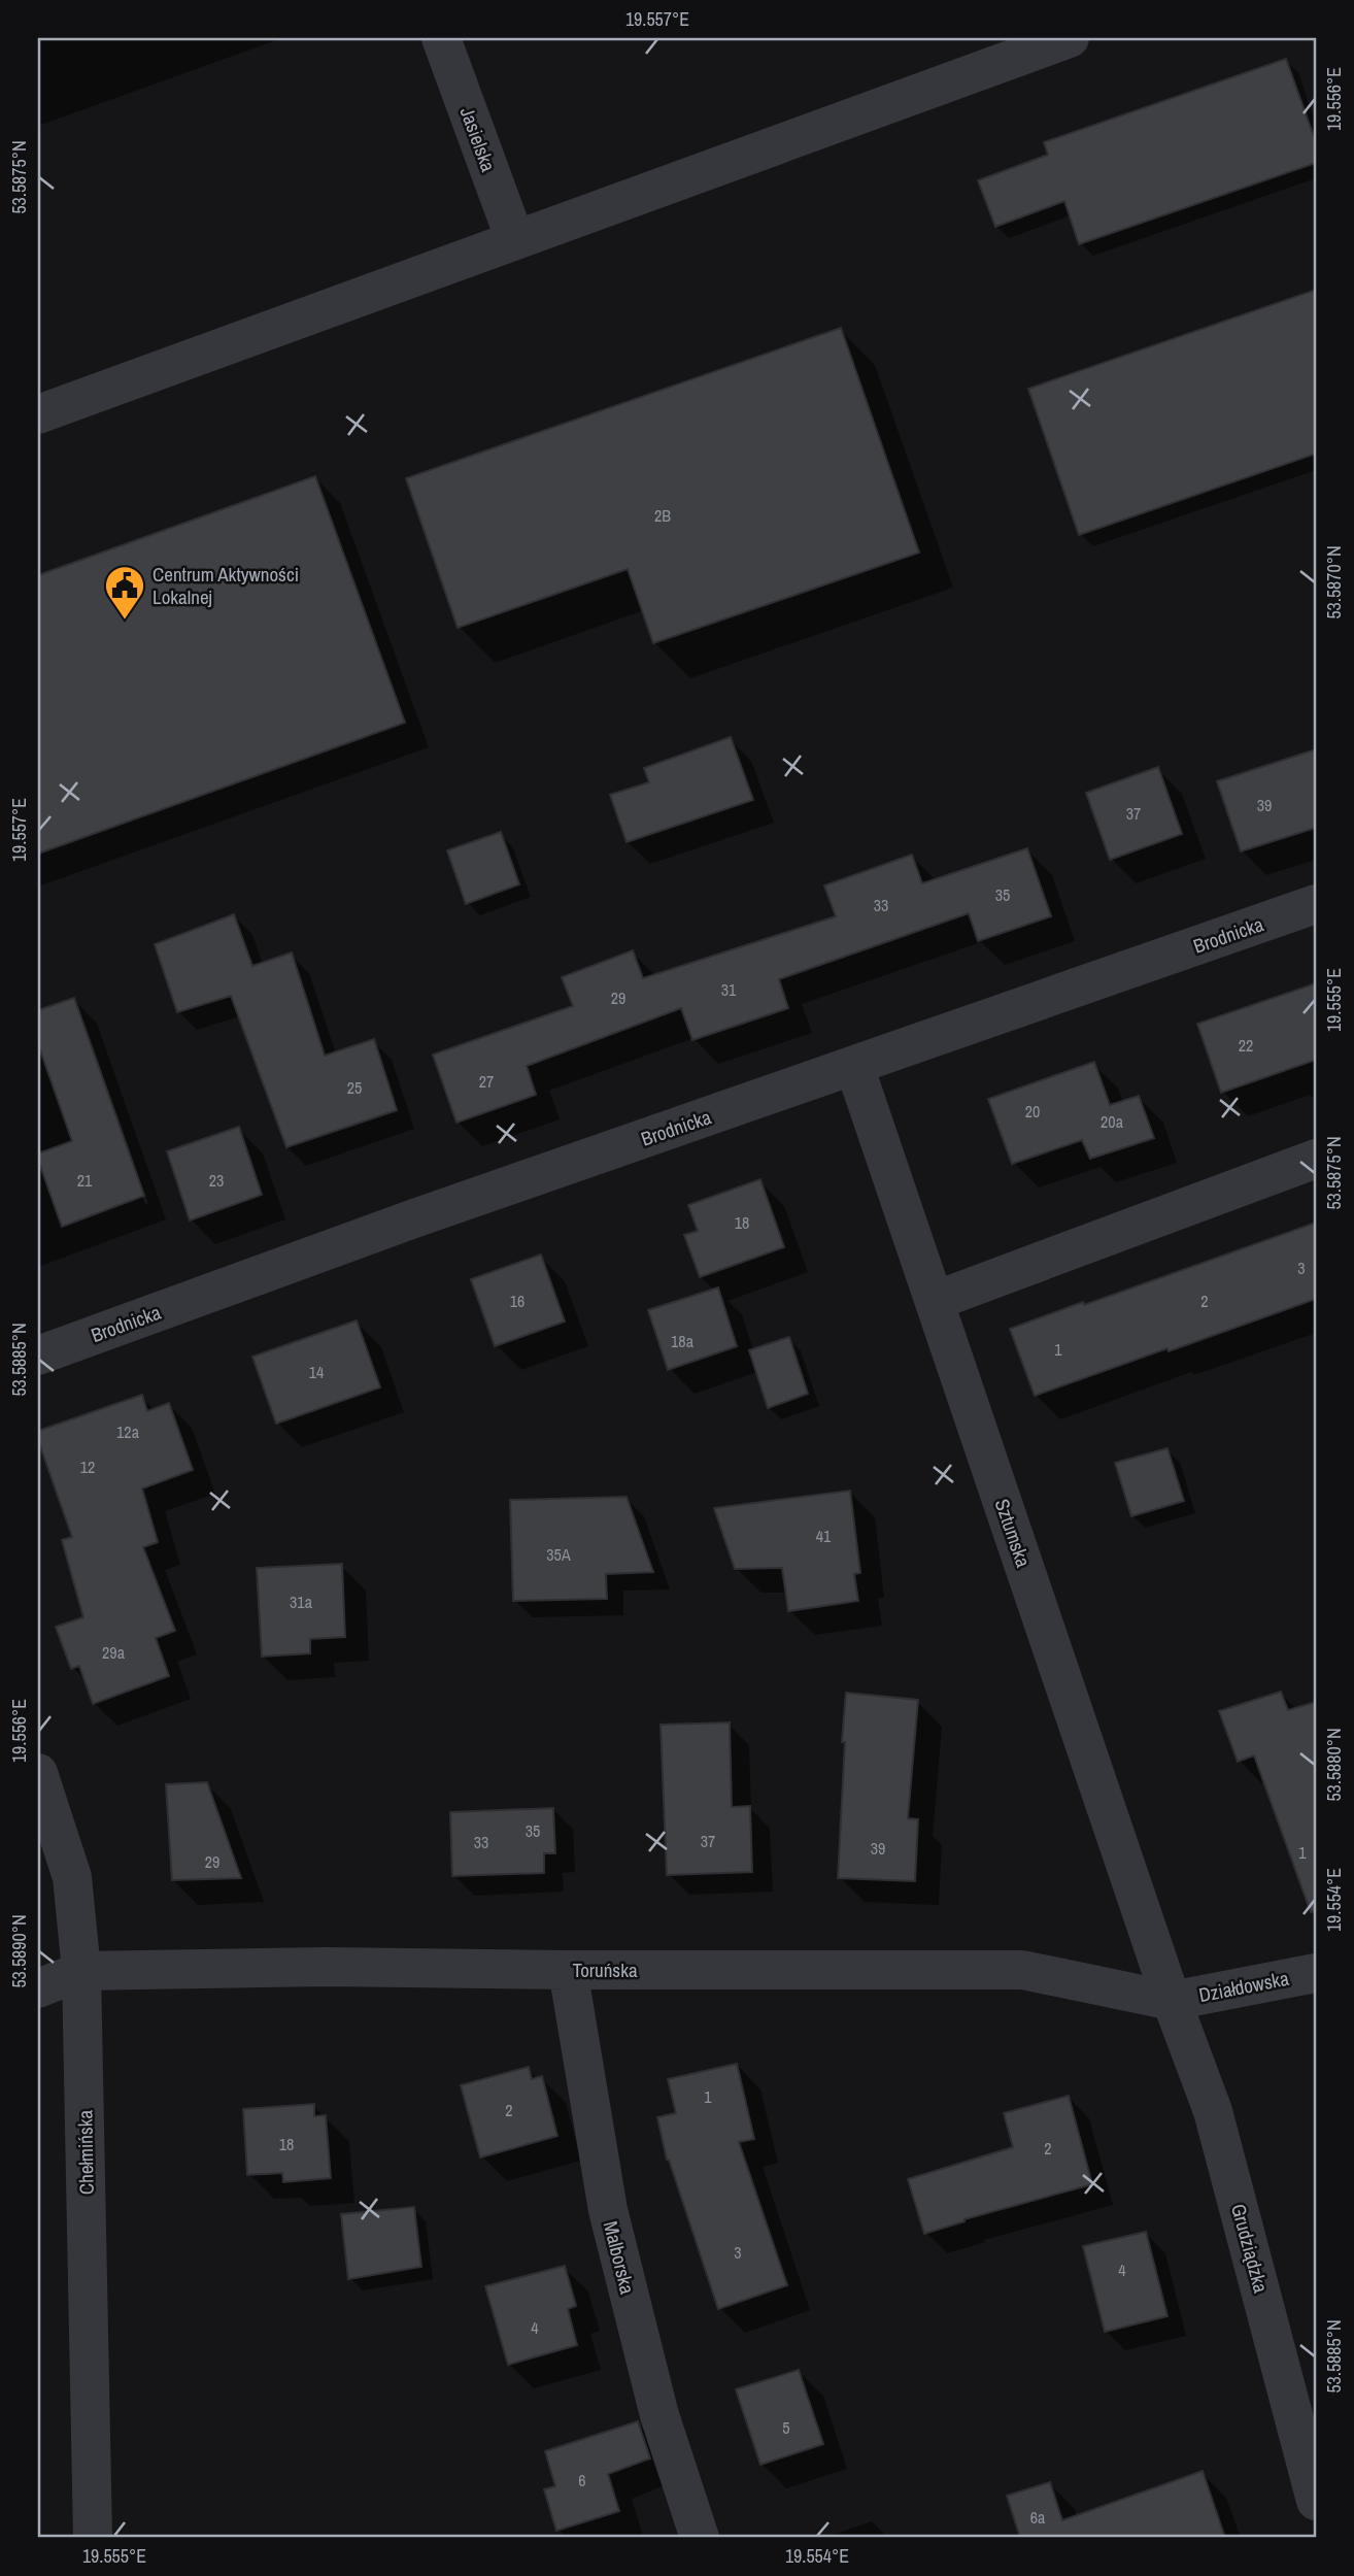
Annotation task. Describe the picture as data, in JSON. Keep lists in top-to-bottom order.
{
  "streets": {
    "street": [
      "Jasielska",
      "Brodnicka",
      "Sztumska",
      "Toruńska",
      "Działdowska",
      "Chełmińska",
      "Grudziądzka",
      "Malborska"
    ]
  },
  "crossings": [
    ["Brodnicka", "Sztumska"],
    ["Sztumska", "Toruńska"],
    ["Sztumska", "Działdowska"],
    ["Sztumska", "Grudziądzka"],
    ["Toruńska", "Działdowska"],
    ["Toruńska", "Chełmińska"],
    ["Toruńska", "Grudziądzka"],
    ["Toruńska", "Malborska"],
    ["Działdowska", "Grudziądzka"]
  ],
  "places": {
    "public building": ["Centrum Aktywności Lokalnej"]
  },
  "house_numbers": [
    "2B",
    "39",
    "37",
    "35",
    "33",
    "31",
    "29",
    "22",
    "27",
    "25",
    "20",
    "20a",
    "21",
    "23",
    "18",
    "3",
    "16",
    "2",
    "18a",
    "1",
    "14",
    "12a",
    "12",
    "41",
    "35A",
    "31a",
    "29a",
    "35",
    "37",
    "33",
    "39",
    "1",
    "29",
    "1",
    "2",
    "18",
    "2",
    "3",
    "4",
    "4",
    "5",
    "6",
    "6a"
  ],
  "coordinates": [
    "19.557°E",
    "19.556°E",
    "53.5875°N",
    "53.5870°N",
    "19.555°E",
    "53.5885°N",
    "53.5880°N",
    "19.554°E",
    "53.5890°N"
  ]
}
